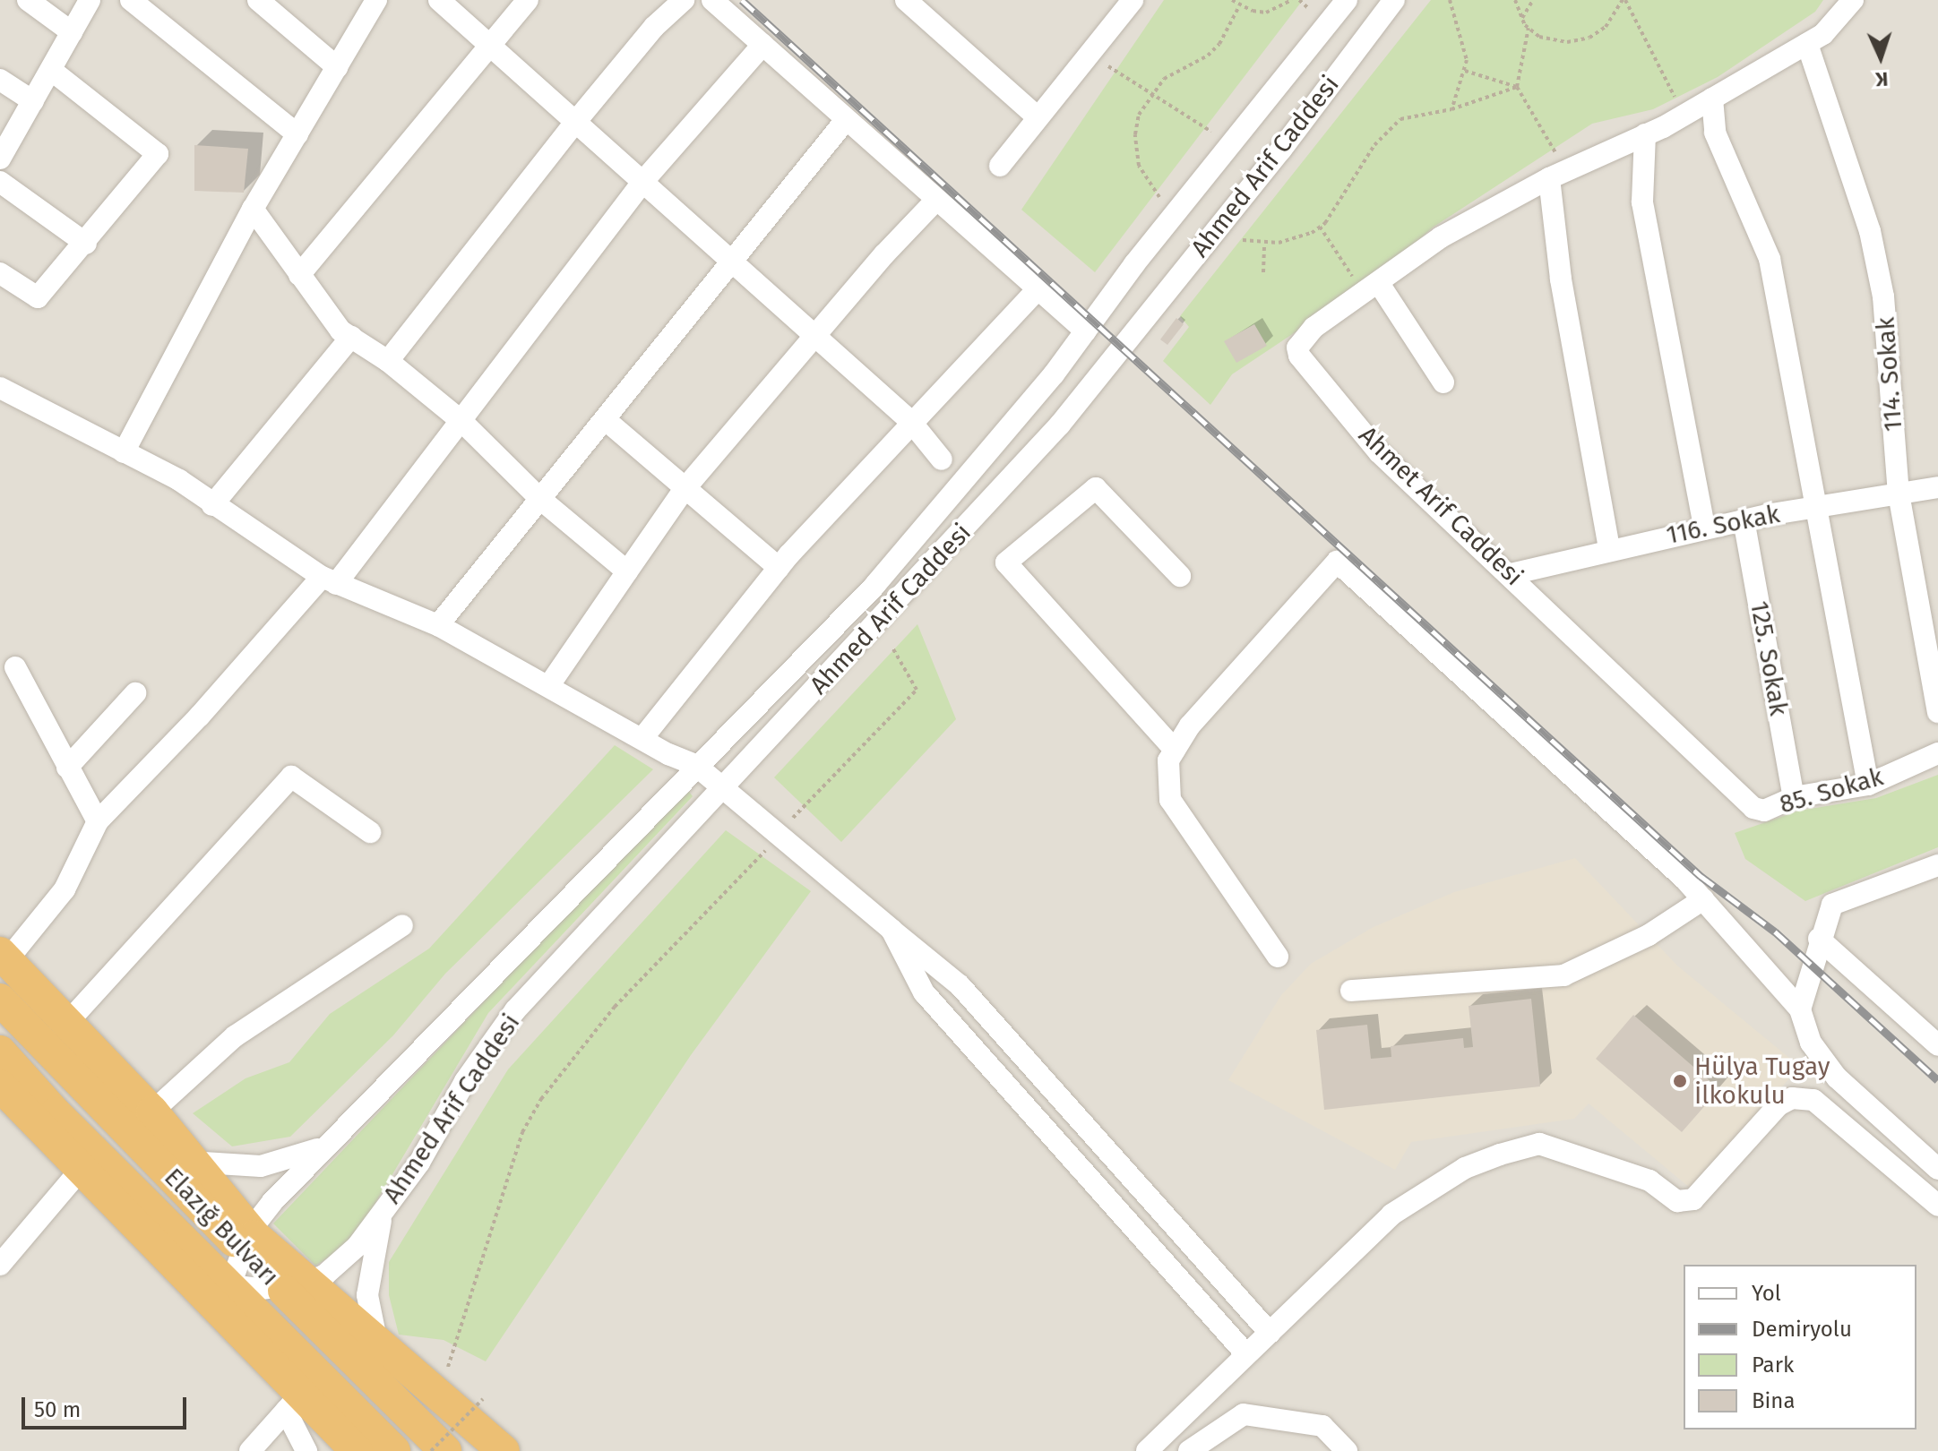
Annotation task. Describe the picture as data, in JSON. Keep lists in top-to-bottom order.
{
  "streets": {
    "highway": ["Elazığ Bulvarı"],
    "street": [
      "Ahmed Arif Caddesi",
      "114. Sokak",
      "Ahmet Arif Caddesi",
      "116. Sokak",
      "125. Sokak",
      "85. Sokak"
    ]
  },
  "crossings": [
    ["Ahmed Arif Caddesi", "Elazığ Bulvarı"],
    ["114. Sokak", "Ahmet Arif Caddesi"],
    ["114. Sokak", "116. Sokak"],
    ["Ahmet Arif Caddesi", "116. Sokak"],
    ["Ahmet Arif Caddesi", "85. Sokak"],
    ["116. Sokak", "125. Sokak"],
    ["125. Sokak", "85. Sokak"]
  ],
  "places": ["Hülya Tugay İlkokulu"],
  "legend": [
    "Yol",
    "Demiryolu",
    "Park",
    "Bina"
  ],
  "scale_bar": "50 m",
  "north": "bottom"
}
